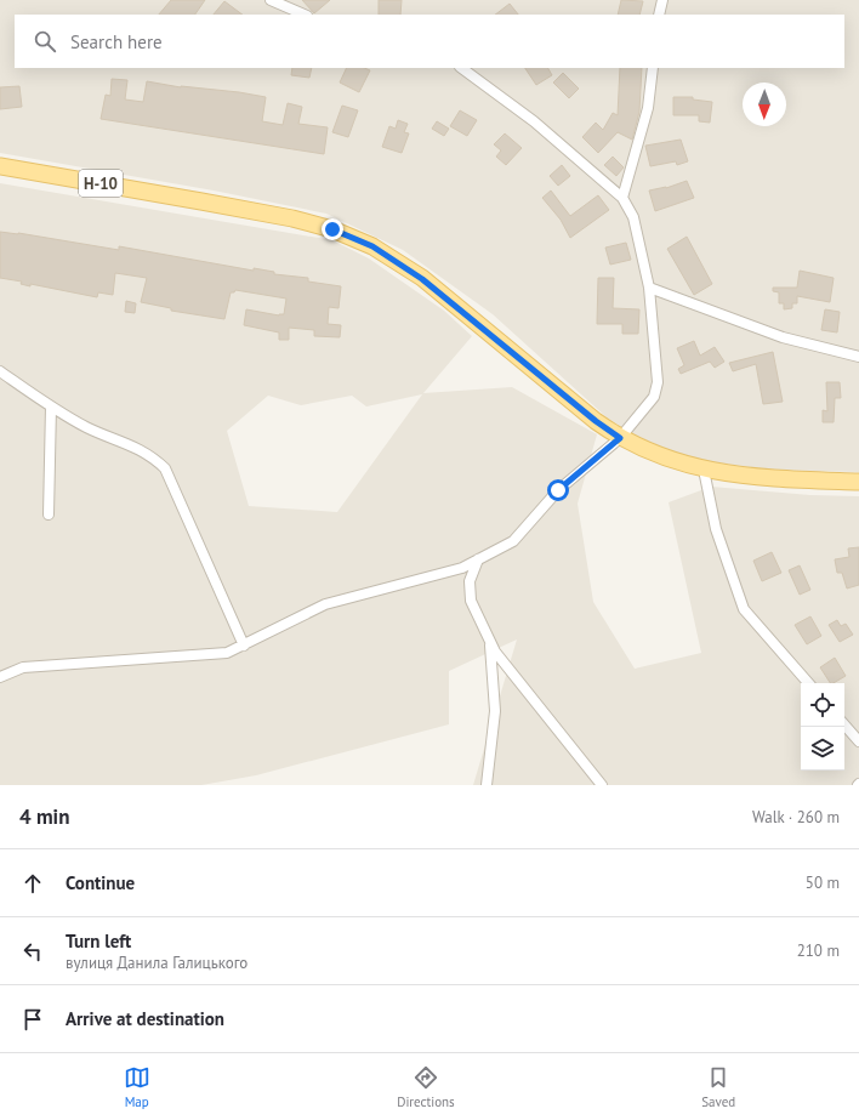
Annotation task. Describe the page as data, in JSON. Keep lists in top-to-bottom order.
{
  "streets": {
    "main road": ["Н-10"]
  },
  "north": "bottom",
  "page": {
    "search": "Search here",
    "heading": ["4 min", "Walk · 260 m"],
    "list": [
      ["Continue", "50 m"],
      ["Turn left", "вулиця Данила Галицького", "210 m"],
      "Arrive at destination"
    ],
    "nav": ["Map", "Directions", "Saved"]
  }
}
